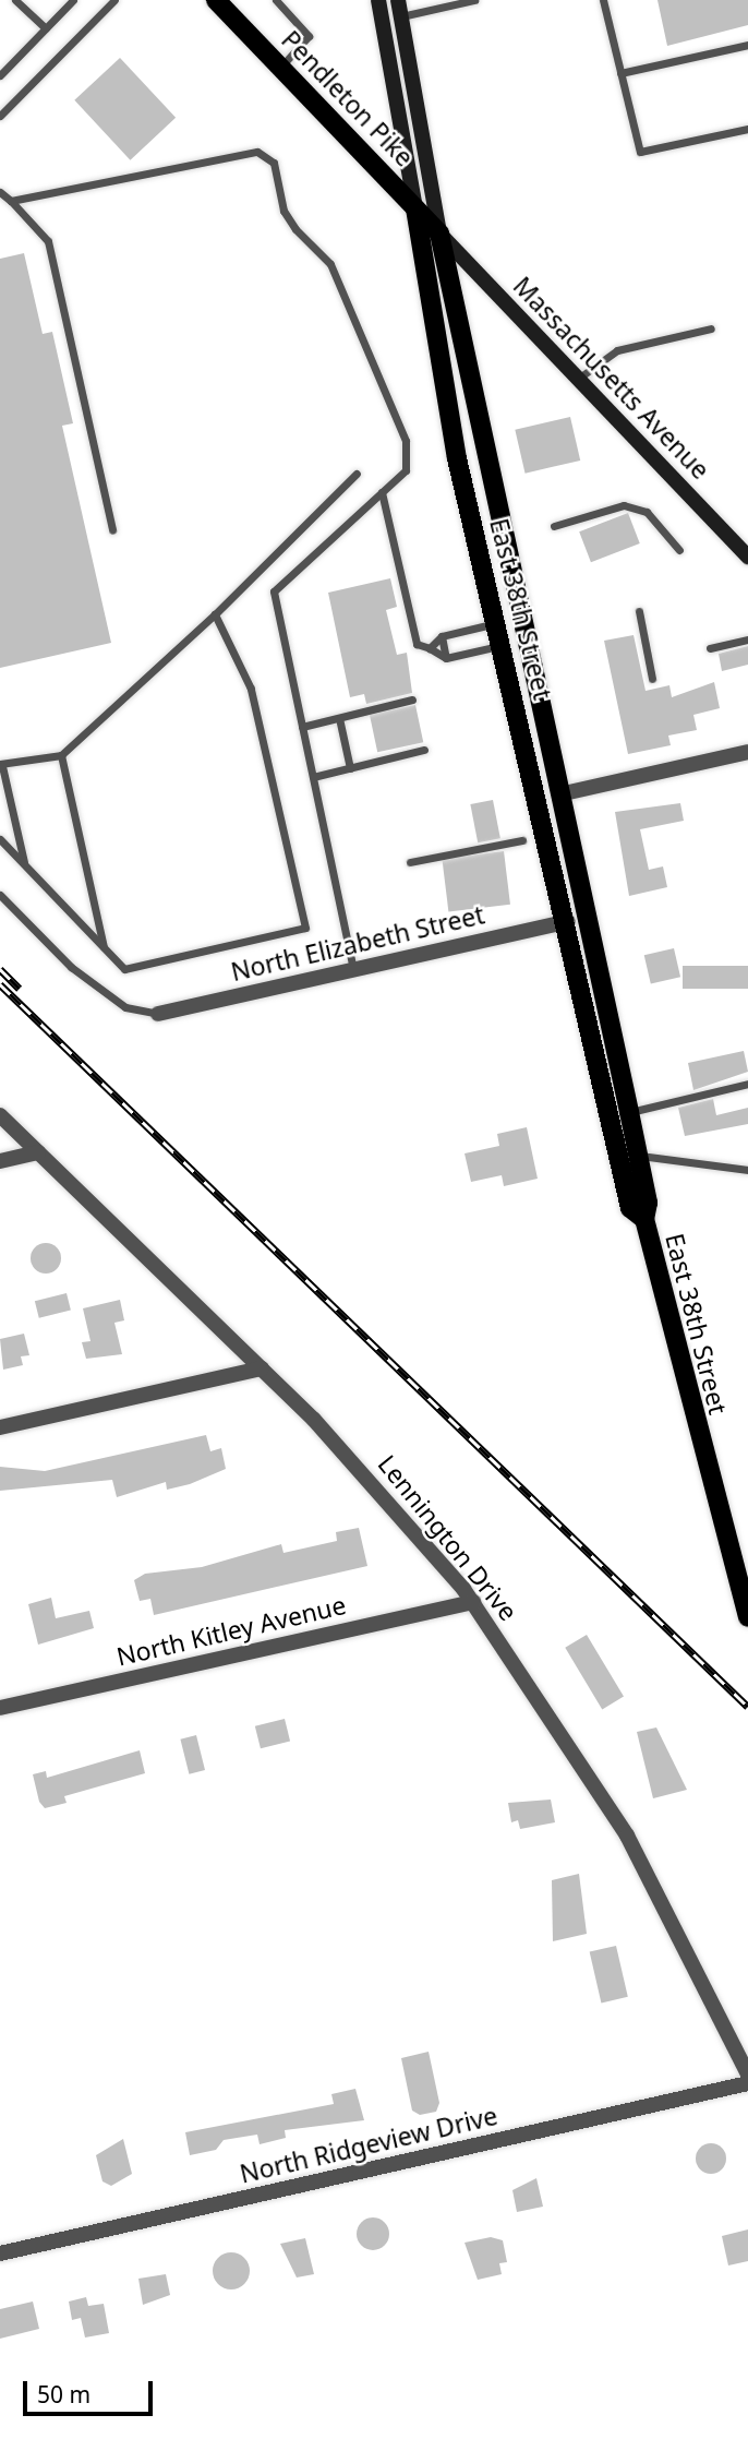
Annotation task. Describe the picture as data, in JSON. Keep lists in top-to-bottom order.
{
  "streets": {
    "main road": ["Pendleton Pike", "Massachusetts Avenue", "East 38th Street"],
    "street": [
      "North Elizabeth Street",
      "Lennington Drive",
      "North Kitley Avenue",
      "North Ridgeview Drive"
    ]
  },
  "crossings": [
    ["Pendleton Pike", "Massachusetts Avenue"],
    ["Pendleton Pike", "East 38th Street"],
    ["Massachusetts Avenue", "East 38th Street"],
    ["East 38th Street", "North Elizabeth Street"],
    ["Lennington Drive", "North Kitley Avenue"]
  ],
  "scale_bar": "50 m"
}
